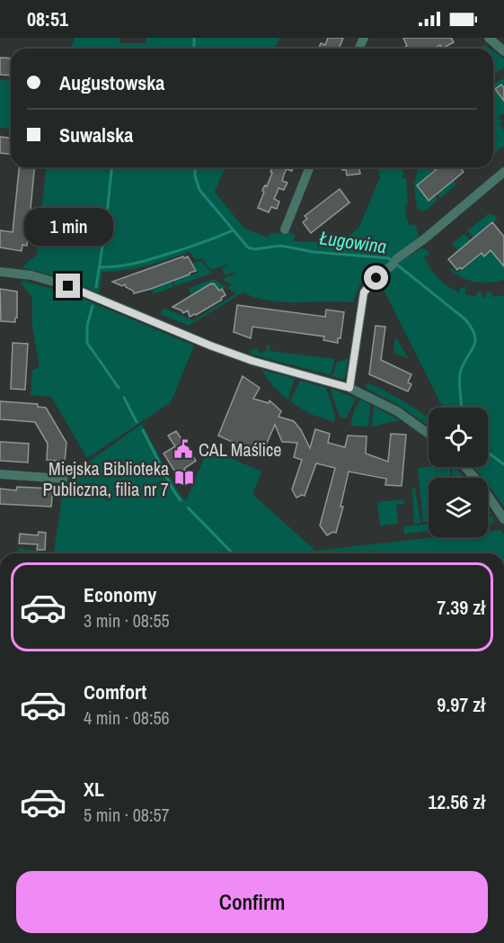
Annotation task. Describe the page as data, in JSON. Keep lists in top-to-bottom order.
{
  "water": ["Ługowina"],
  "places": {
    "public building": ["CAL Maślice"],
    "library": ["Miejska Biblioteka Publiczna, filia nr 7"]
  },
  "page": {
    "status": "08:51",
    "banner": ["Augustowska", "Suwalska"],
    "bubble": "1 min",
    "list": [
      {
        "name": "Economy",
        "note": "3 min · 08:55",
        "value": "7.39 zł"
      },
      {
        "name": "Comfort",
        "note": "4 min · 08:56",
        "value": "9.97 zł"
      },
      {
        "name": "XL",
        "note": "5 min · 08:57",
        "value": "12.56 zł"
      }
    ],
    "buttons": "Confirm"
  }
}
